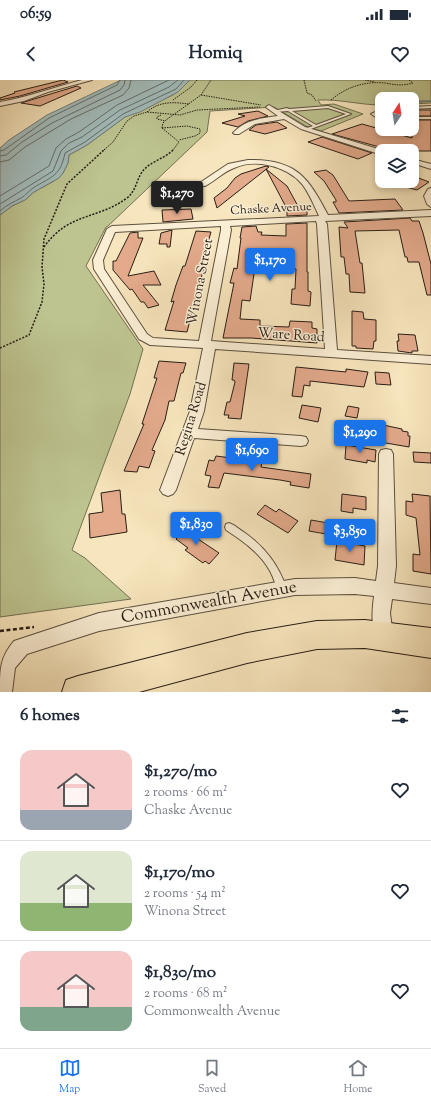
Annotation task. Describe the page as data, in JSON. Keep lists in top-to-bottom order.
{
  "streets": {
    "street": [
      "Chaske Avenue",
      "Winona Street",
      "Ware Road",
      "Regina Road",
      "Commonwealth Avenue"
    ]
  },
  "crossings": [
    ["Chaske Avenue", "Winona Street"],
    ["Chaske Avenue", "Ware Road"],
    ["Winona Street", "Ware Road"],
    ["Winona Street", "Regina Road"],
    ["Ware Road", "Regina Road"]
  ],
  "north": "top",
  "page": {
    "status": "06:59",
    "header": "Homiq",
    "price": [
      "$1,270",
      "$1,170",
      "$1,290",
      "$1,690",
      "$1,830",
      "$3,850"
    ],
    "heading": "6 homes",
    "list": [
      {
        "name": "$1,270/mo",
        "note": "2 rooms · 66 m² · Chaske Avenue"
      },
      {
        "name": "$1,170/mo",
        "note": "2 rooms · 54 m² · Winona Street"
      },
      {
        "name": "$1,830/mo",
        "note": "2 rooms · 68 m² · Commonwealth Avenue"
      }
    ],
    "tabs": ["Map", "Saved", "Home"]
  }
}
